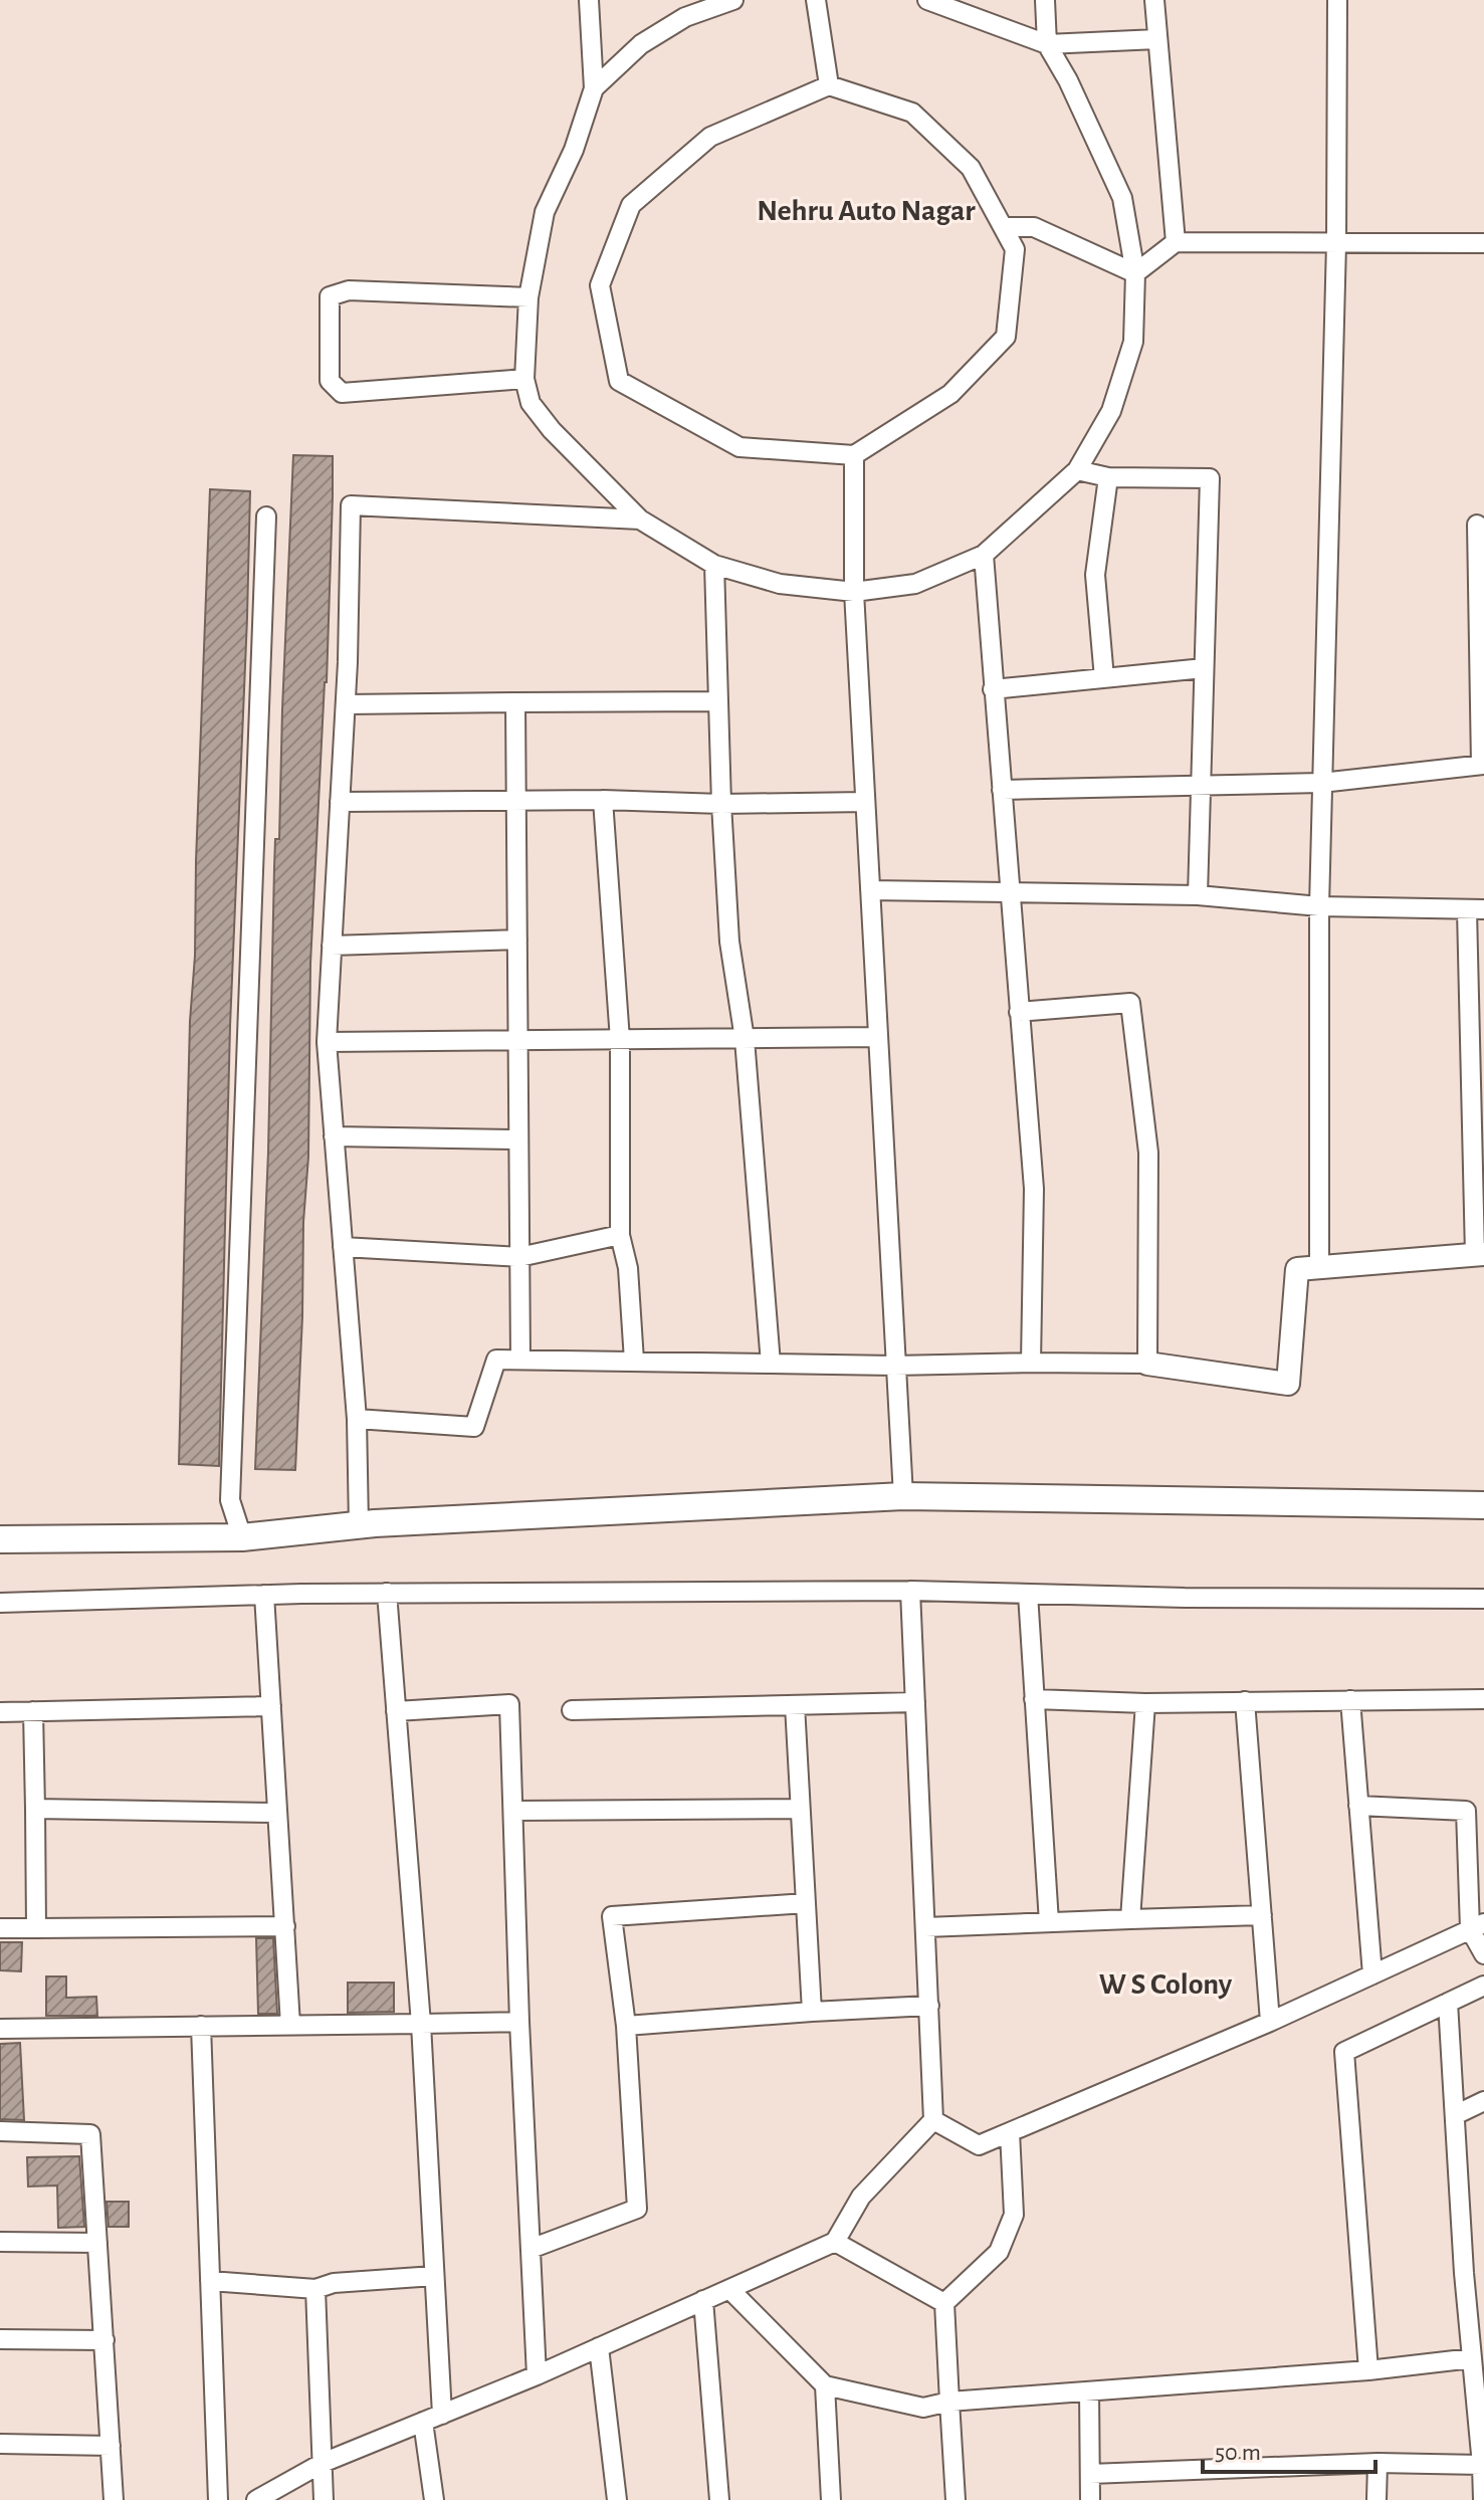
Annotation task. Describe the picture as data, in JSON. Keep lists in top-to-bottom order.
{
  "districts": ["Nehru Auto Nagar", "W S Colony"],
  "scale_bar": "50 m"
}
